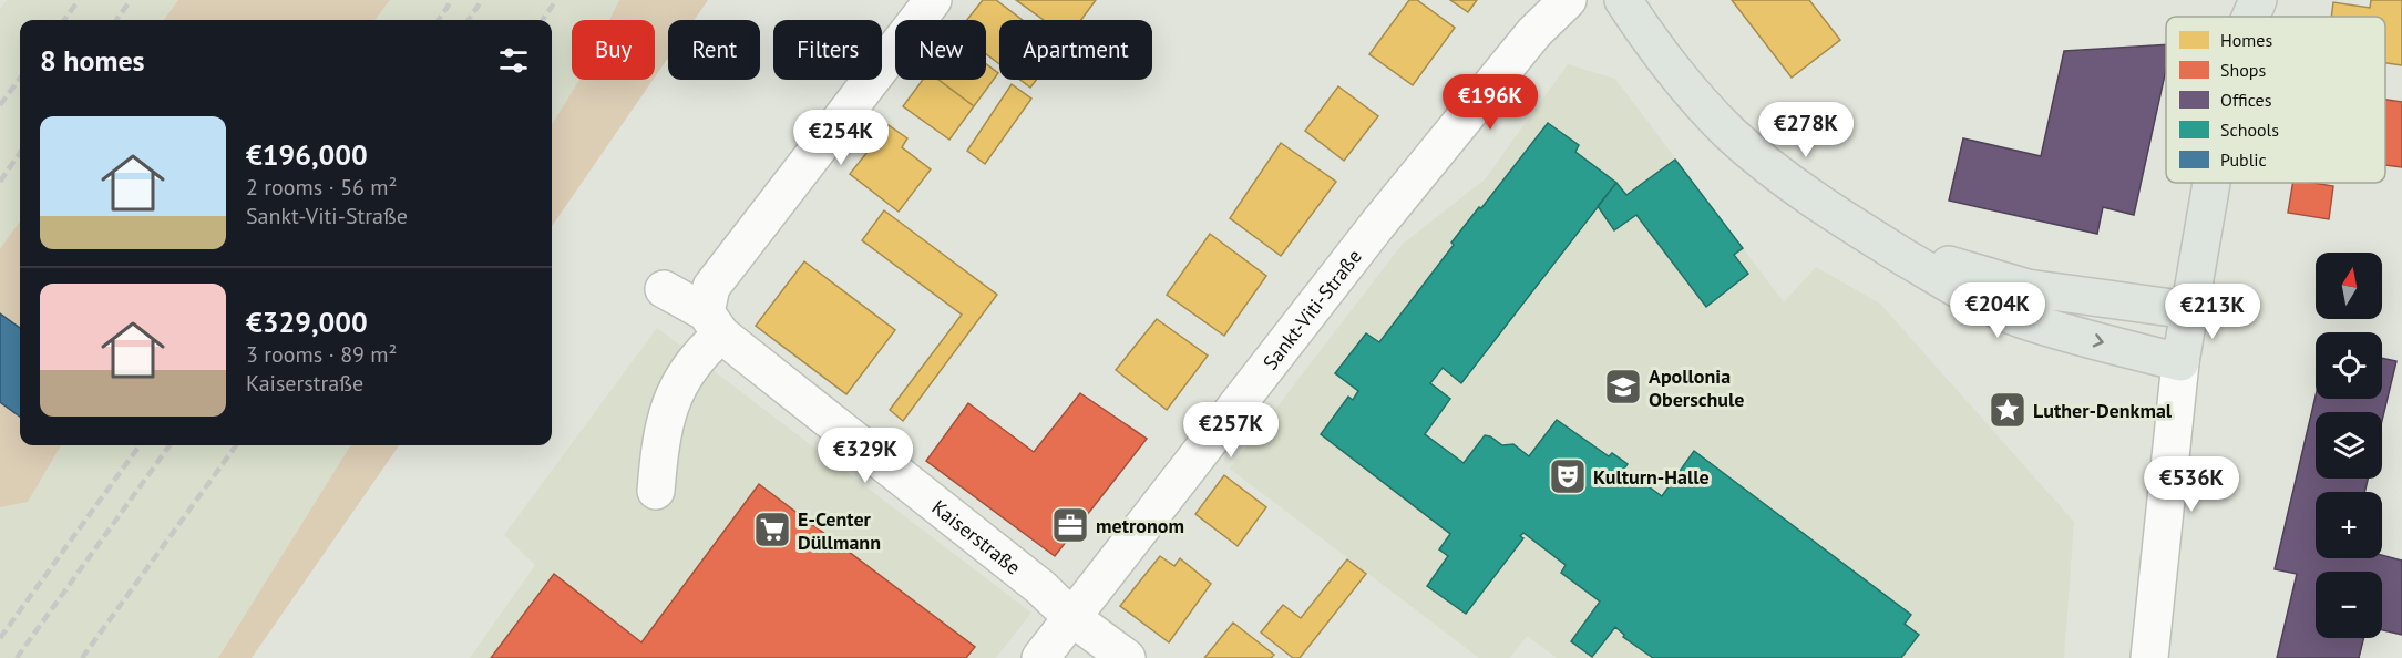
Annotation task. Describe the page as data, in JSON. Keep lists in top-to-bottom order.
{
  "streets": {
    "street": ["Sankt-Viti-Straße", "Kaiserstraße"]
  },
  "crossings": [
    ["Sankt-Viti-Straße", "Kaiserstraße"]
  ],
  "places": {
    "school or university": ["Apollonia Oberschule"],
    "place": ["Luther-Denkmal"],
    "theatre": ["Kulturn-Halle"],
    "office": ["metronom"],
    "supermarket": ["E-Center Düllmann"]
  },
  "legend": [
    "Homes",
    "Shops",
    "Offices",
    "Schools",
    "Public"
  ],
  "north": "top",
  "page": {
    "chip": [
      "Buy",
      "Rent",
      "Filters",
      "New",
      "Apartment"
    ],
    "heading": "8 homes",
    "price": [
      "€196K",
      "€278K",
      "€254K",
      "€204K",
      "€213K",
      "€257K",
      "€329K",
      "€536K"
    ],
    "list": [
      {
        "name": "€196,000",
        "note": "2 rooms · 56 m² · Sankt-Viti-Straße"
      },
      {
        "name": "€329,000",
        "note": "3 rooms · 89 m² · Kaiserstraße"
      }
    ],
    "map_buttons": ["+", "−"]
  }
}
